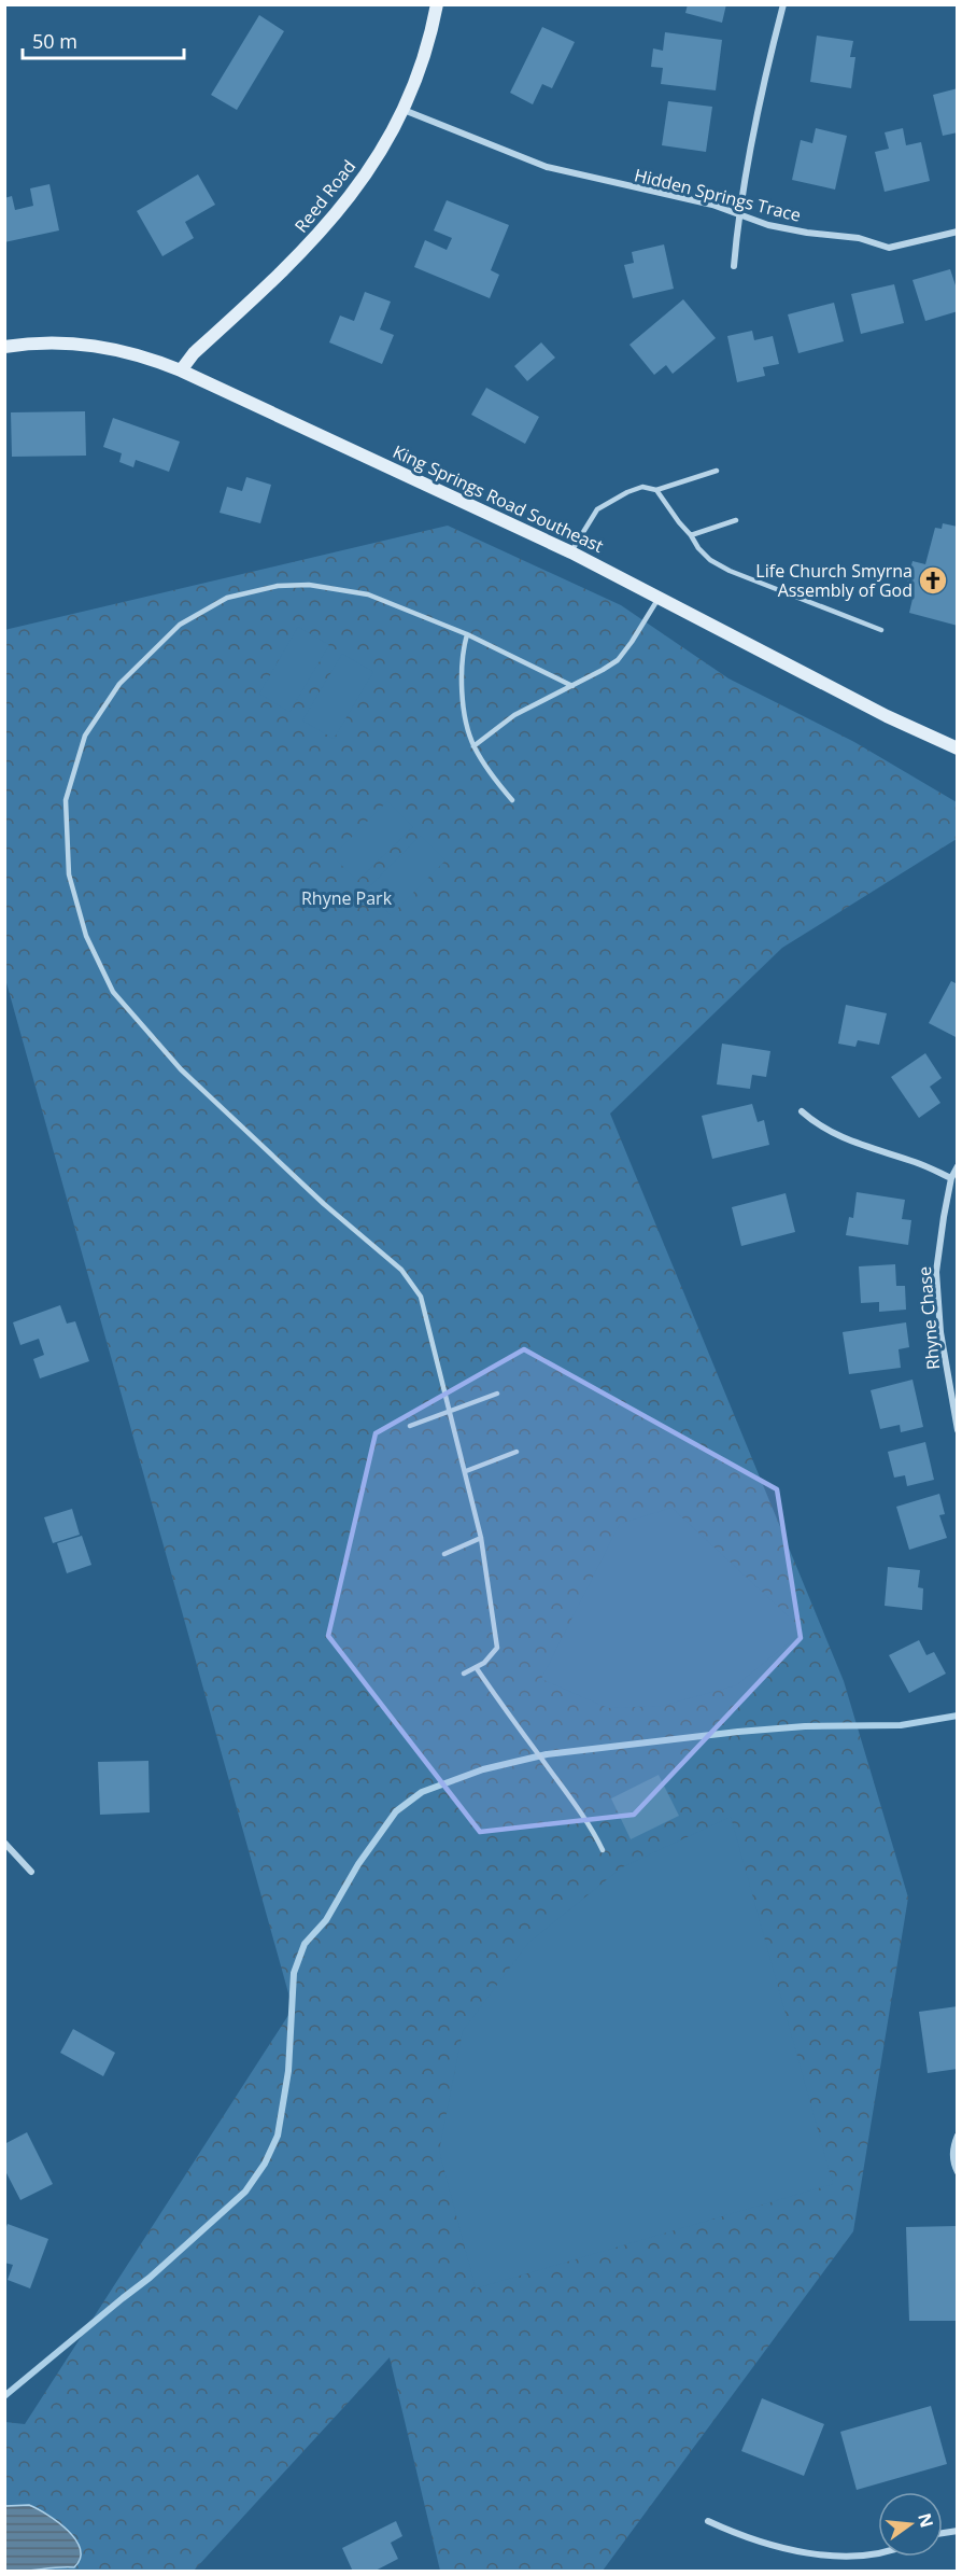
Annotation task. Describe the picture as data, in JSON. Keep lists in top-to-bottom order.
{
  "streets": {
    "street": [
      "Hidden Springs Trace",
      "Reed Road",
      "King Springs Road Southeast",
      "Rhyne Chase"
    ]
  },
  "crossings": [
    ["Hidden Springs Trace", "Reed Road"],
    ["Reed Road", "King Springs Road Southeast"]
  ],
  "parks": ["Rhyne Park"],
  "places": {
    "church": ["Life Church Smyrna Assembly of God"]
  },
  "scale_bar": "50 m",
  "north": "right"
}
